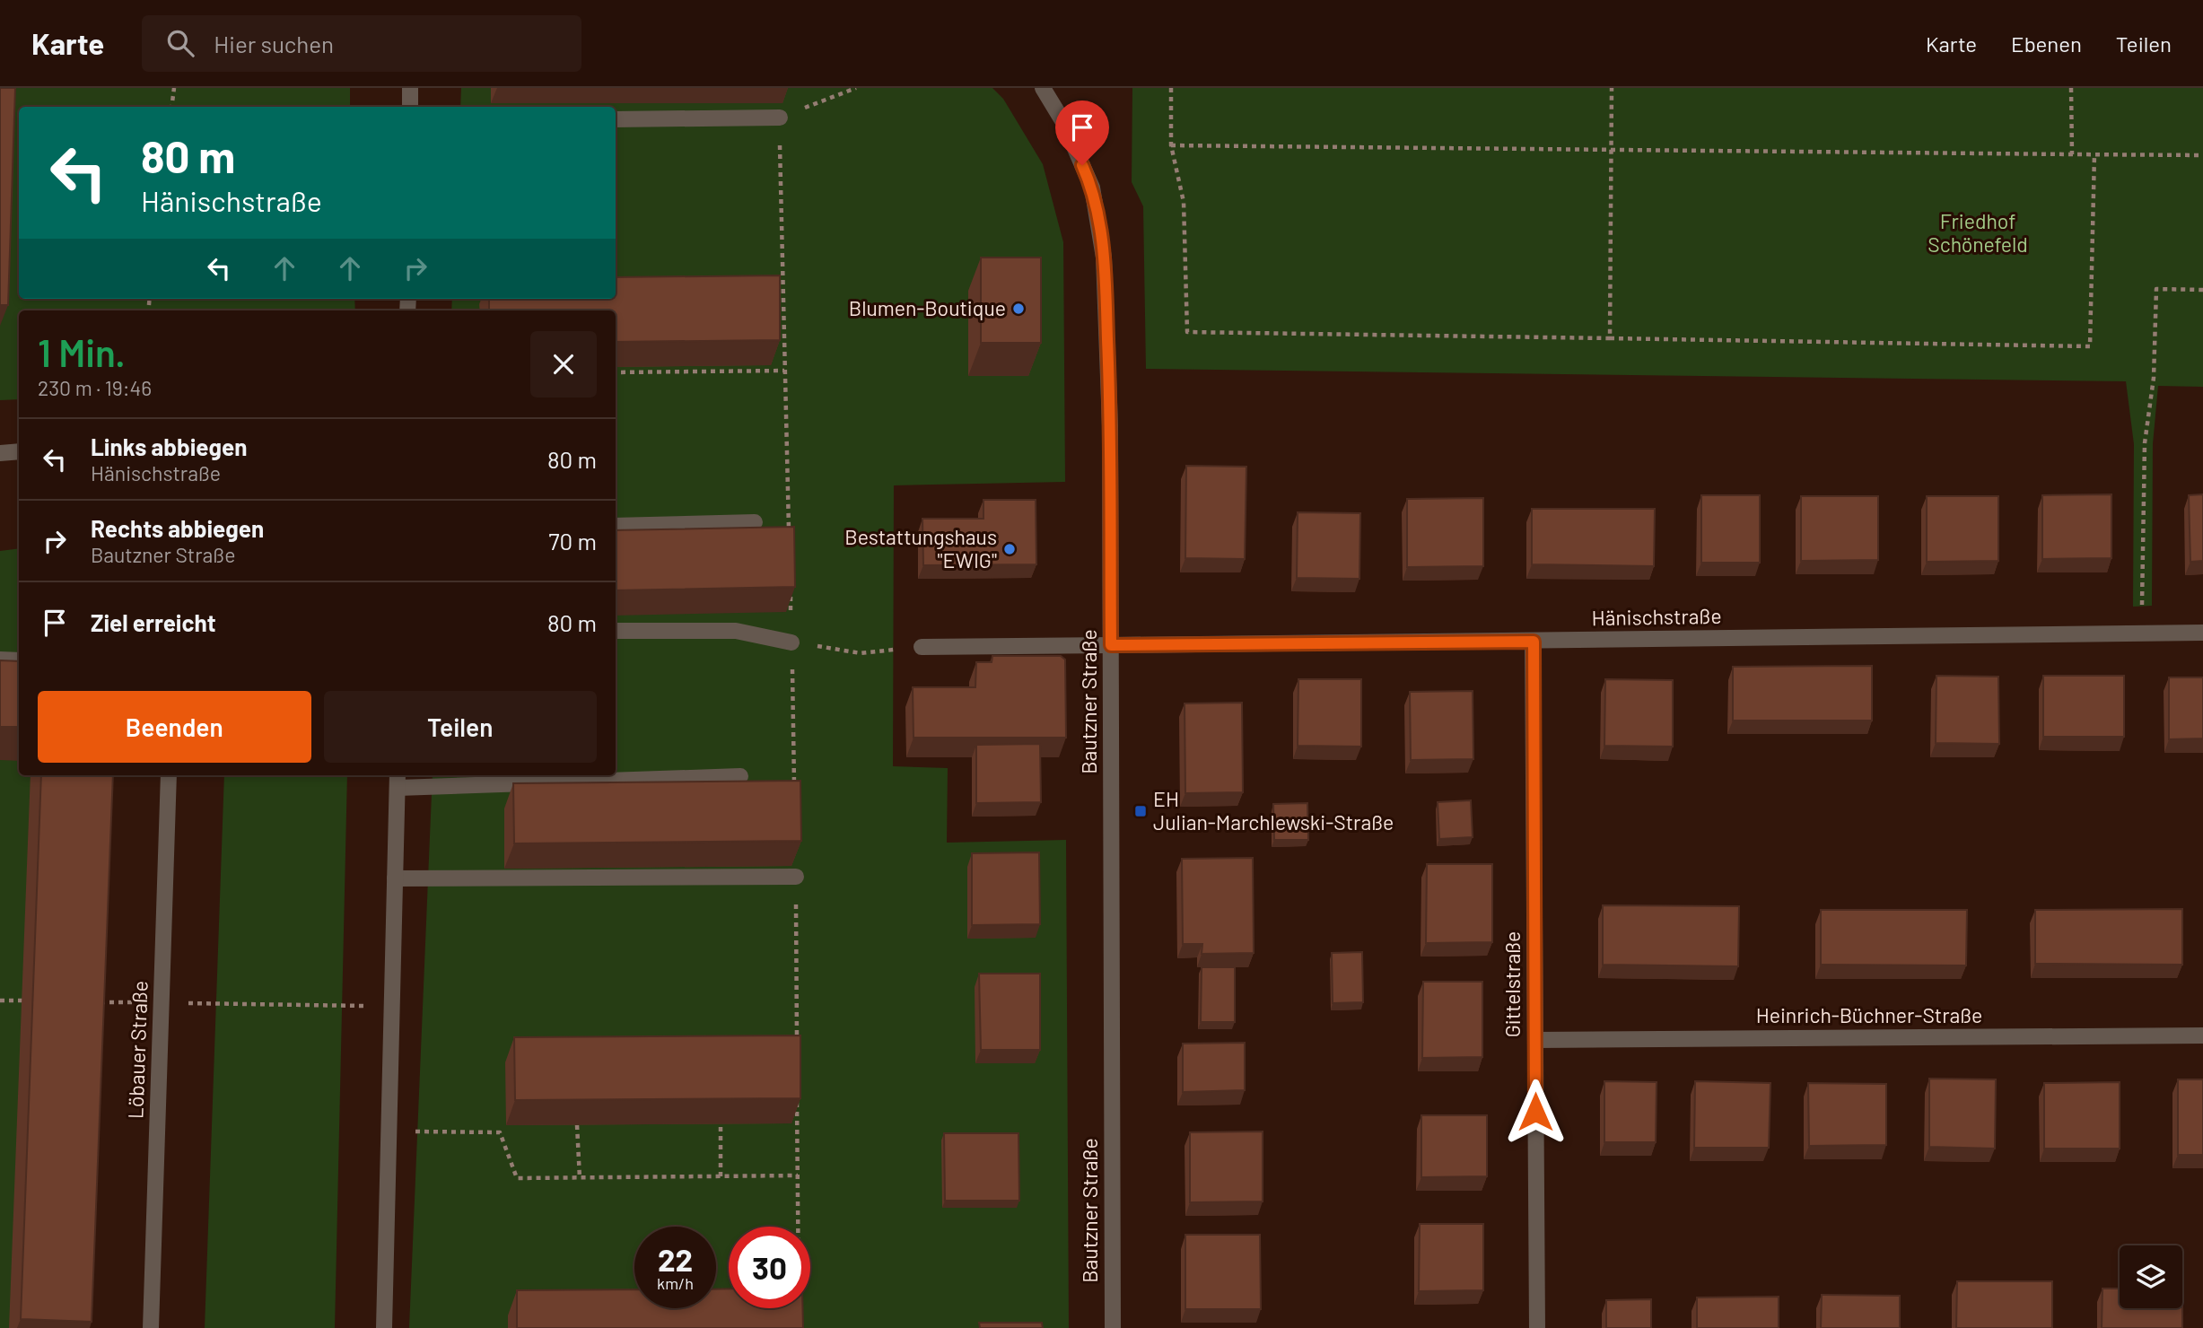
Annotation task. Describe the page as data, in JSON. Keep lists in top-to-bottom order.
{
  "streets": {
    "street": [
      "Hänischstraße",
      "Bautzner Straße",
      "Gittelstraße",
      "Heinrich-Büchner-Straße",
      "Löbauer Straße"
    ]
  },
  "crossings": [
    ["Hänischstraße", "Bautzner Straße"],
    ["Hänischstraße", "Gittelstraße"],
    ["Gittelstraße", "Heinrich-Büchner-Straße"]
  ],
  "parks": ["Friedhof Schönefeld"],
  "places": {
    "other": ["Blumen-Boutique", "Bestattungshaus \"EWIG\""],
    "transit": ["EH Julian-Marchlewski-Straße"]
  },
  "page": {
    "header": "Karte",
    "search": "Hier suchen",
    "nav": ["Karte", "Ebenen", "Teilen"],
    "turn": ["80 m", "Hänischstraße"],
    "heading": ["1 Min.", "230 m · 19:46"],
    "list": [
      {
        "name": "Links abbiegen",
        "note": "Hänischstraße",
        "value": "80 m"
      },
      {
        "name": "Rechts abbiegen",
        "note": "Bautzner Straße",
        "value": "70 m"
      },
      {
        "name": "Ziel erreicht",
        "value": "80 m"
      }
    ],
    "buttons": ["Beenden", "Teilen"],
    "speed": "22 km/h",
    "limit": "30"
  }
}
